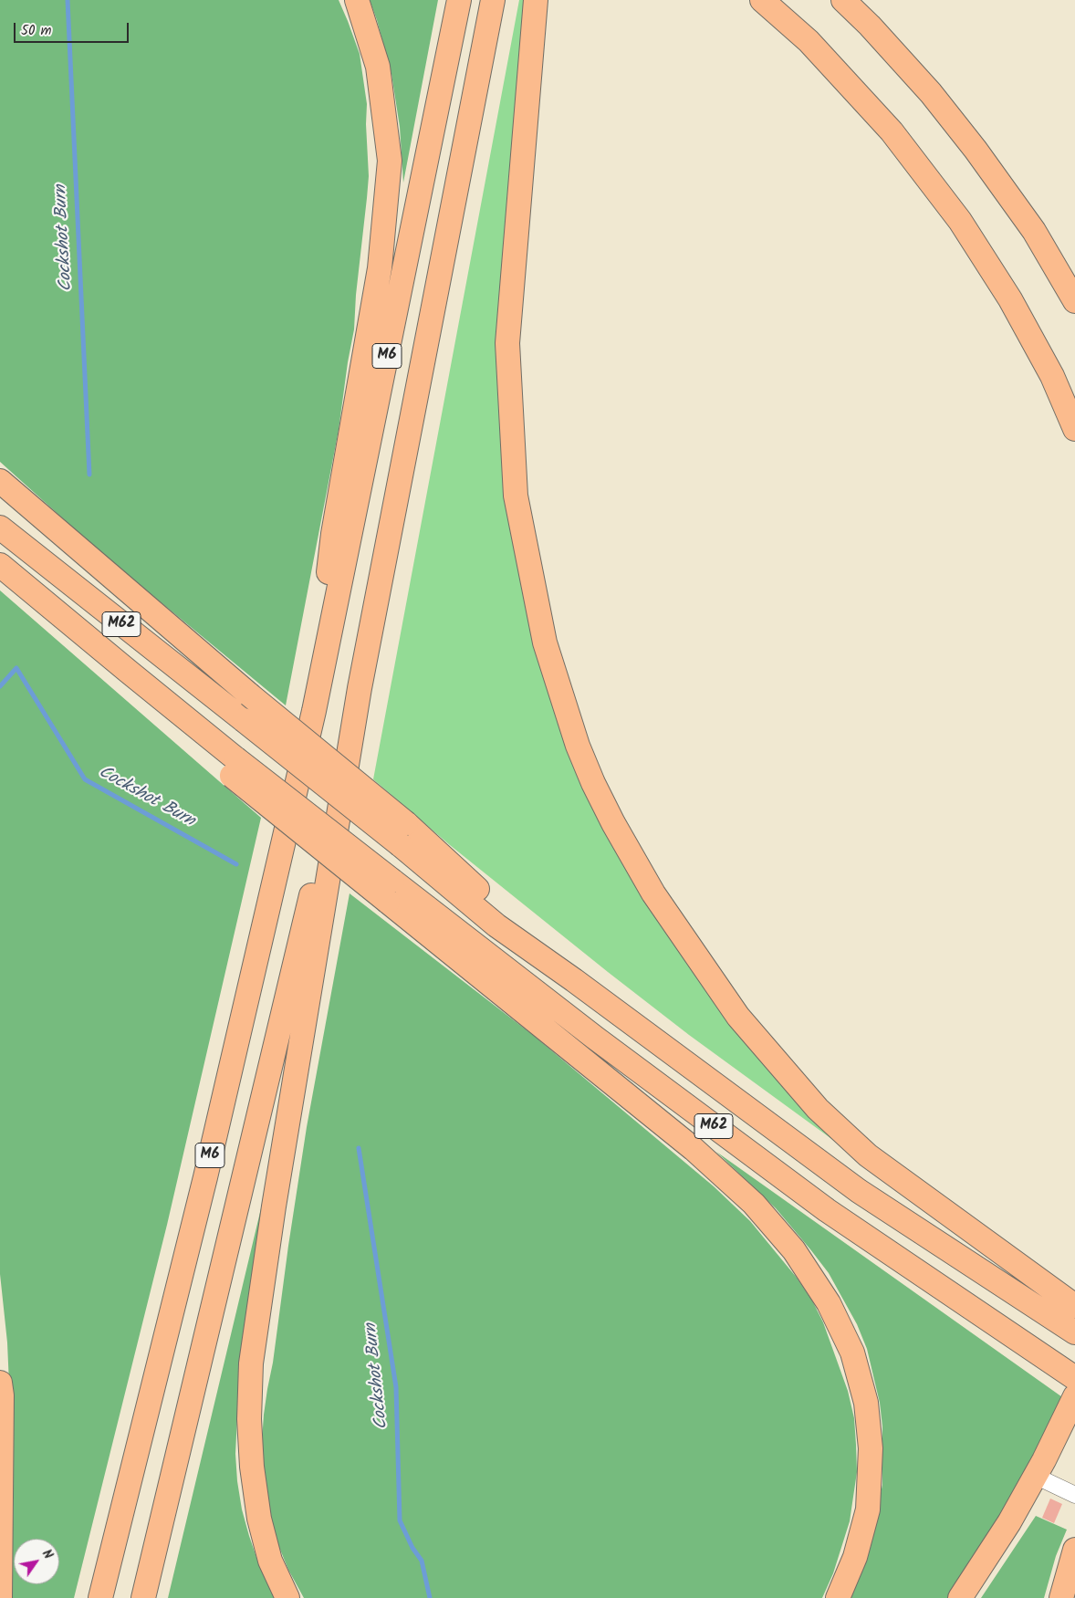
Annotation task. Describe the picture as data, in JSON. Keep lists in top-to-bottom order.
{
  "streets": {
    "highway": ["M6", "M62"]
  },
  "water": ["Cockshot Burn"],
  "scale_bar": "50 m",
  "north": "top right"
}
